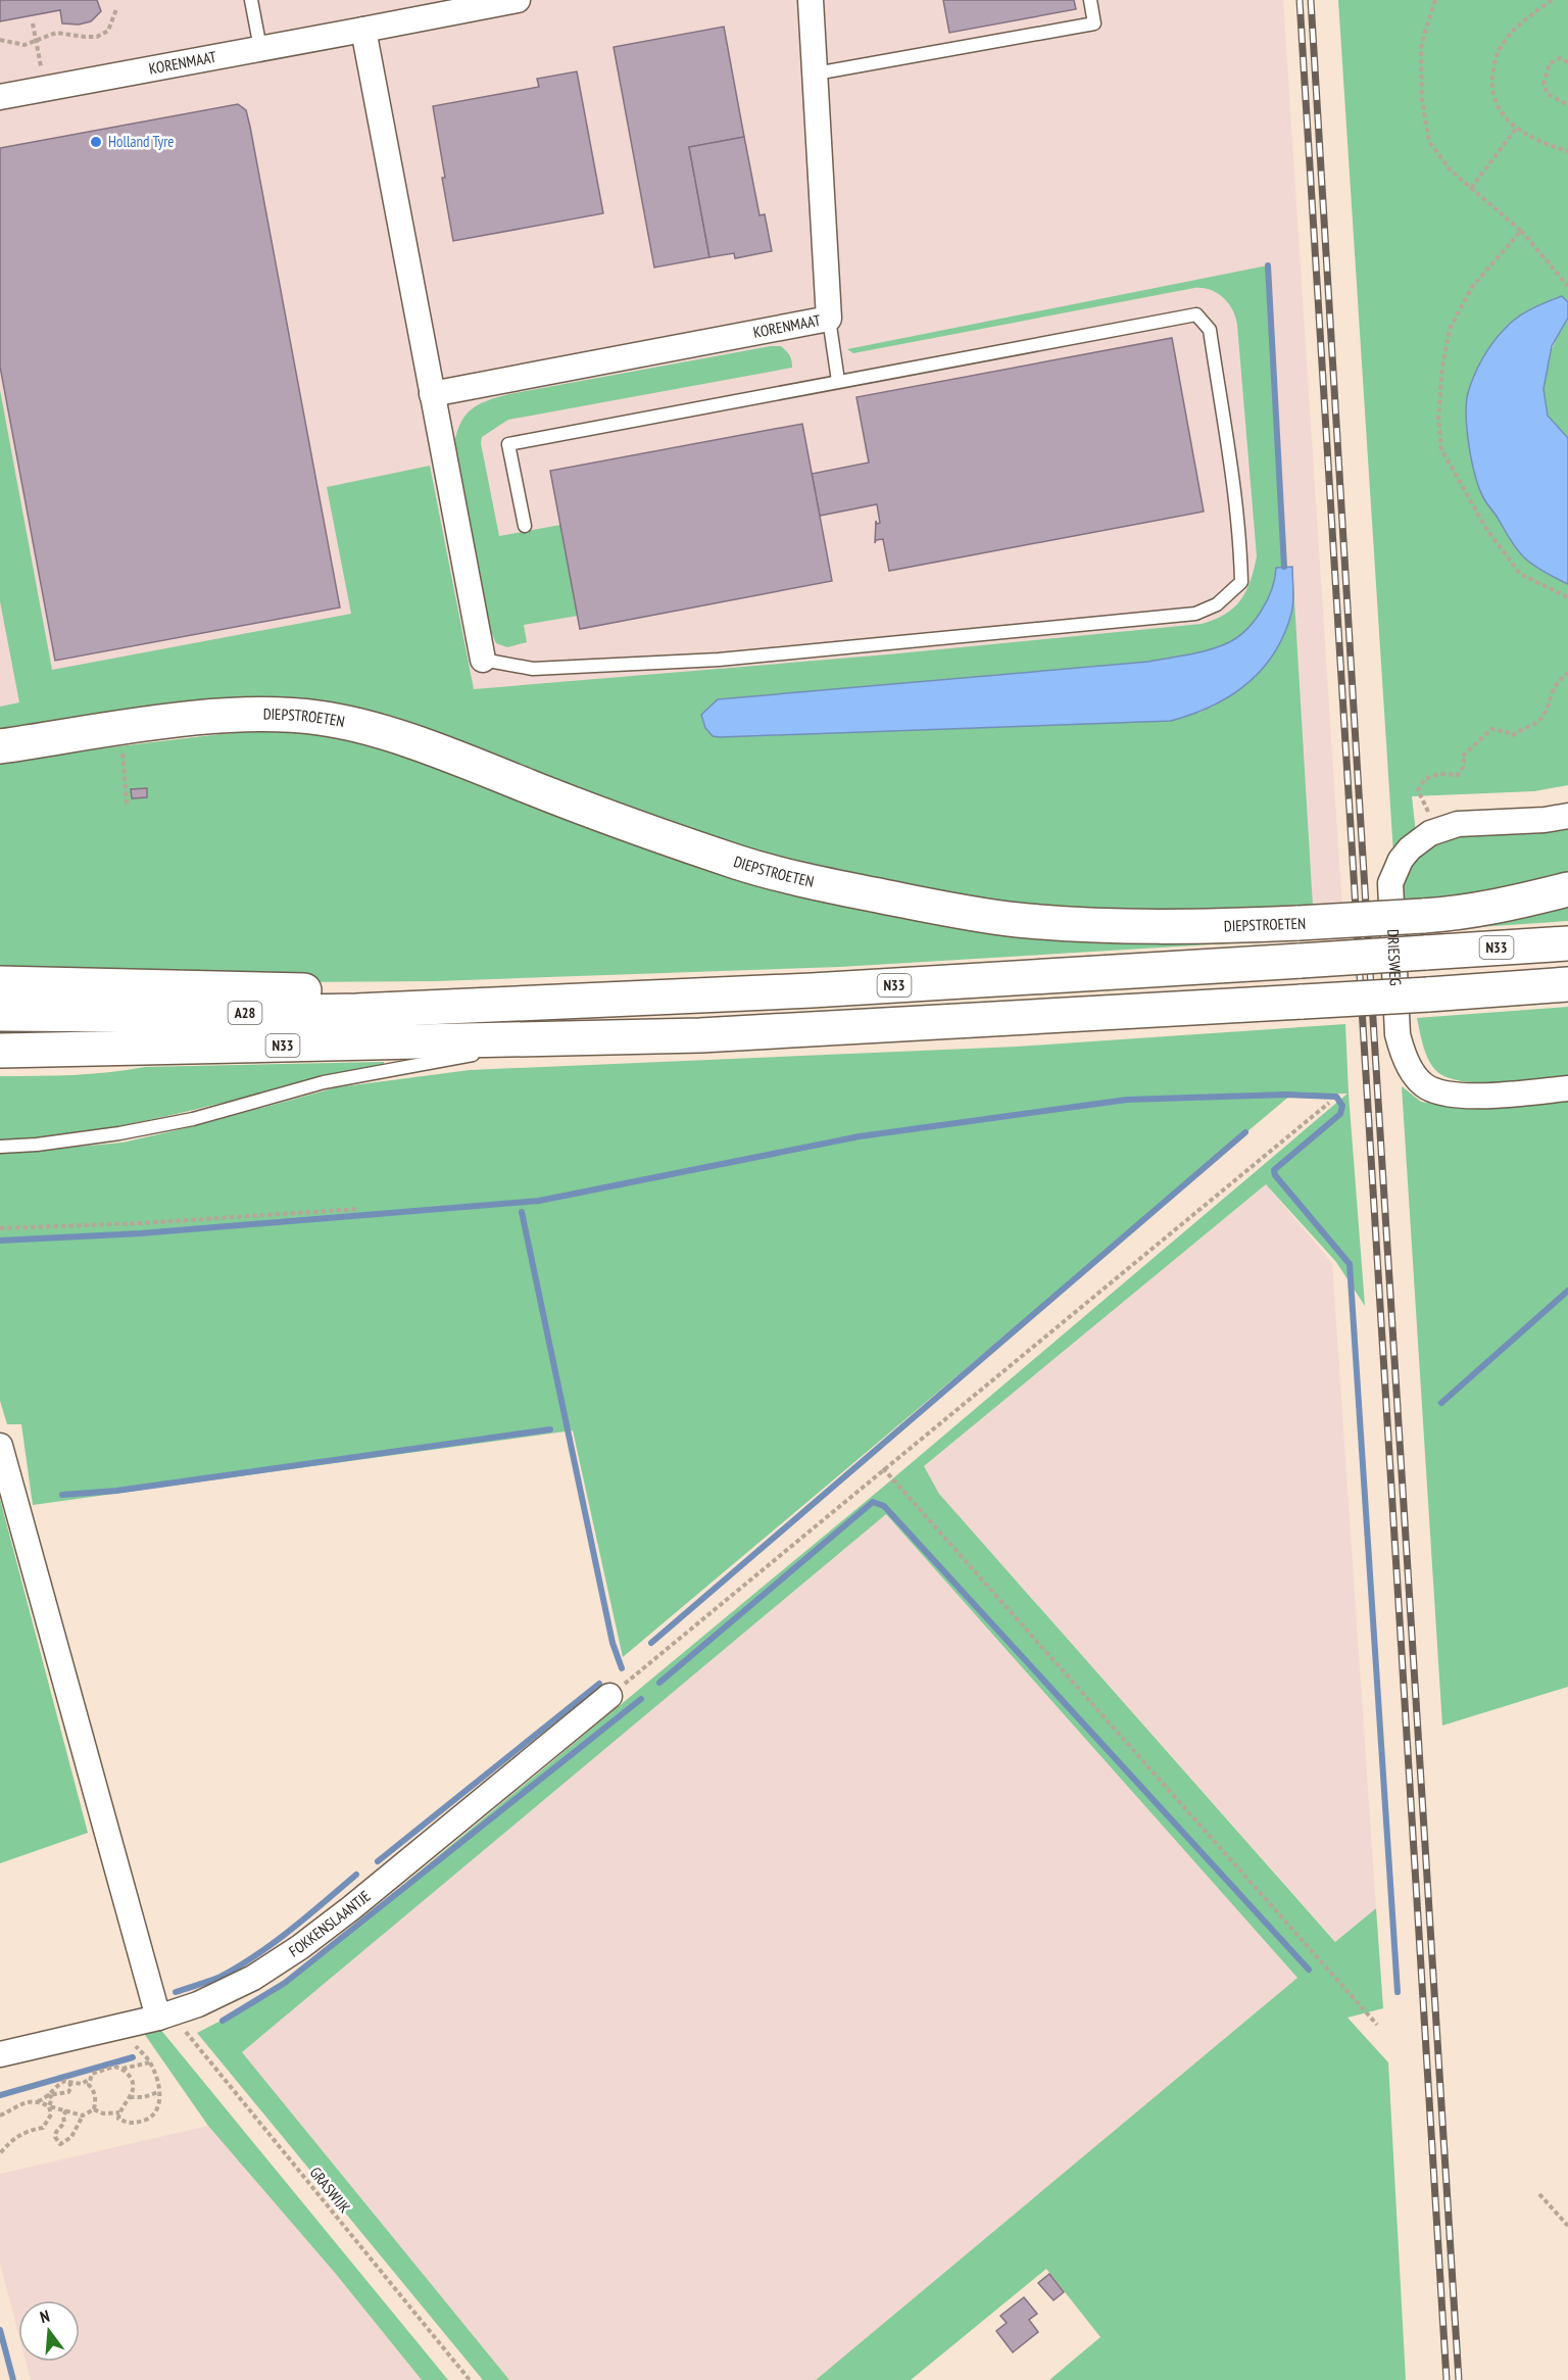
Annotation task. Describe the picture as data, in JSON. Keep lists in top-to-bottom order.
{
  "streets": {
    "main road": ["DIEPSTROETEN", "N33", "A28"],
    "street": ["KORENMAAT", "DRIESWEG", "FOKKENSLAANTJE"],
    "path": ["GRASWIJK"]
  },
  "crossings": [
    ["N33", "A28"],
    ["FOKKENSLAANTJE", "GRASWIJK"]
  ],
  "places": ["Holland Tyre"],
  "north": "top"
}
